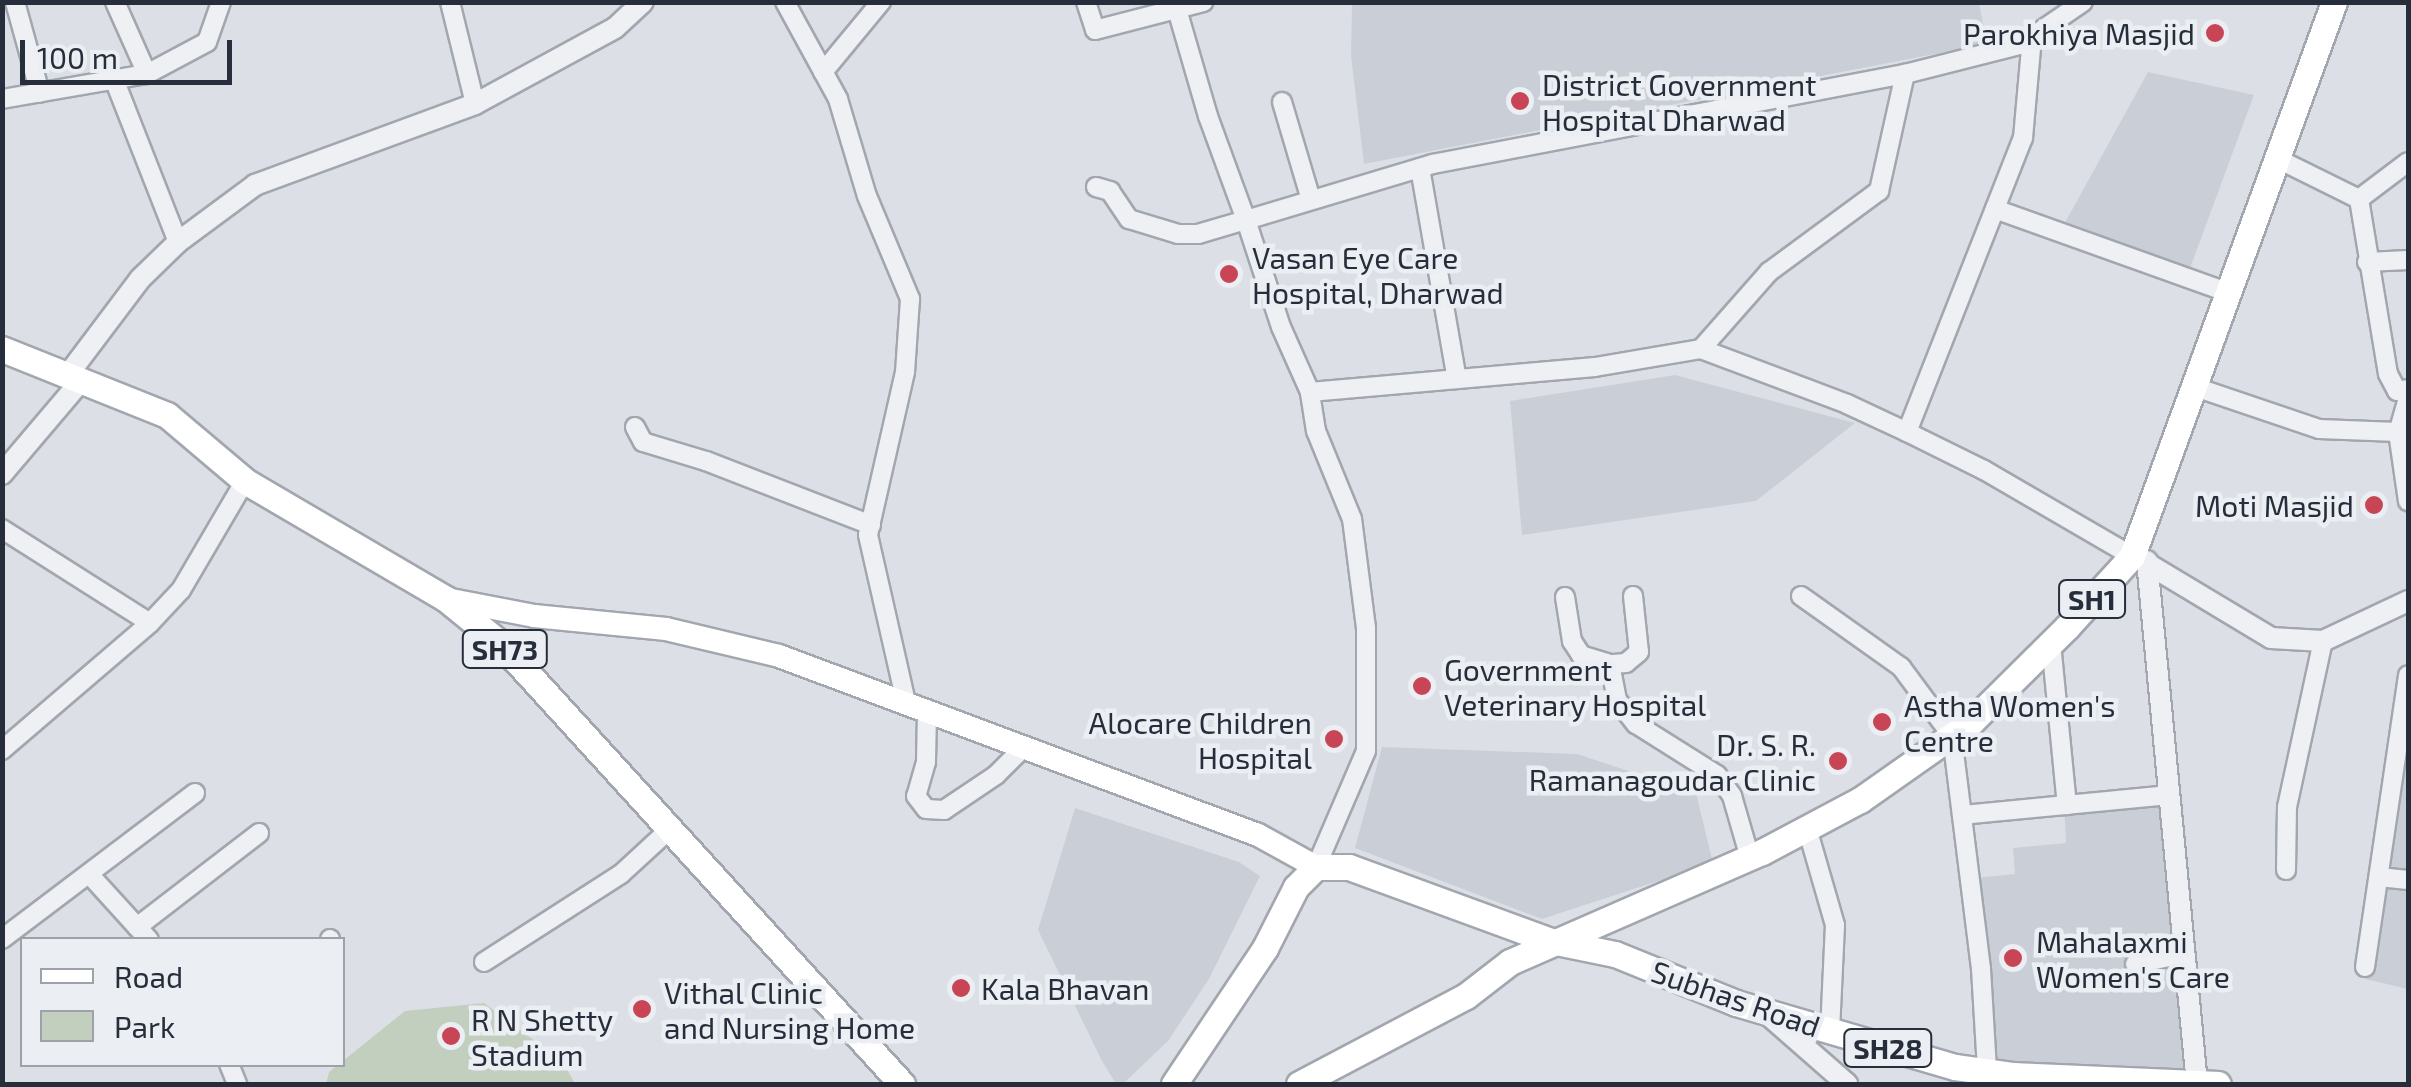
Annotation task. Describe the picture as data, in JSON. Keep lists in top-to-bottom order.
{
  "streets": {
    "main road": [
      "SH1",
      "SH73",
      "Subhas Road",
      "SH28"
    ]
  },
  "crossings": [
    ["SH1", "Subhas Road"]
  ],
  "places": [
    "Parokhiya Masjid",
    "District Government Hospital Dharwad",
    "Vasan Eye Care Hospital, Dharwad",
    "Moti Masjid",
    "Government Veterinary Hospital",
    "Astha Women's Centre",
    "Alocare Children Hospital",
    "Dr. S. R. Ramanagoudar Clinic",
    "Mahalaxmi Women's Care",
    "Kala Bhavan",
    "Vithal Clinic and Nursing Home",
    "R N Shetty Stadium"
  ],
  "legend": ["Road", "Park"],
  "scale_bar": "100 m"
}
